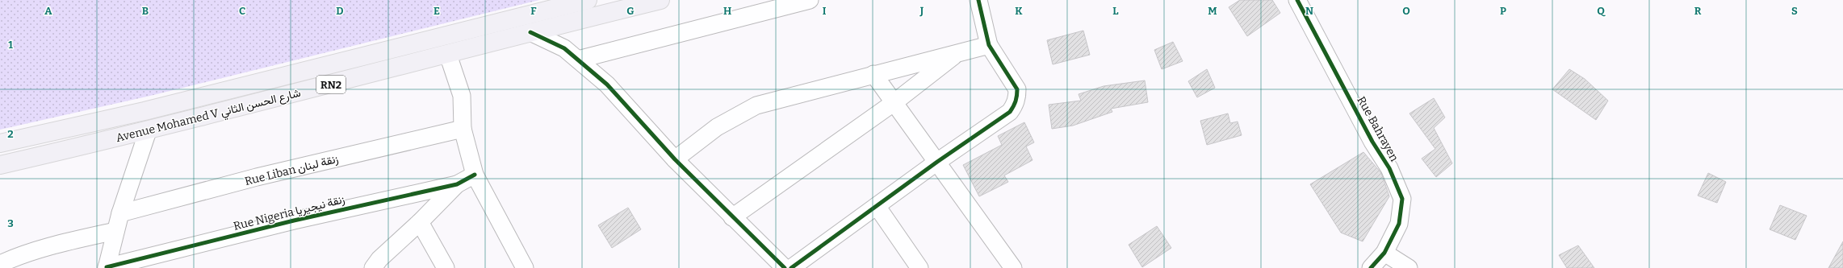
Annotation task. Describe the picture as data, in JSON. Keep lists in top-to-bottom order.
{
  "streets": {
    "highway": ["RN2", "Avenue Mohamed V شارع الحسن الثاني"],
    "street": ["Rue Bahrayen", "Rue Liban زنقة لبنان", "Rue Nigeria زنقة نيجيريا"]
  },
  "grid": {
    "columns": [
      "A",
      "B",
      "C",
      "D",
      "E",
      "F",
      "G",
      "H",
      "I",
      "J",
      "K",
      "L",
      "M",
      "N",
      "O",
      "P",
      "Q",
      "R",
      "S"
    ],
    "rows": ["1", "2", "3"]
  }
}
